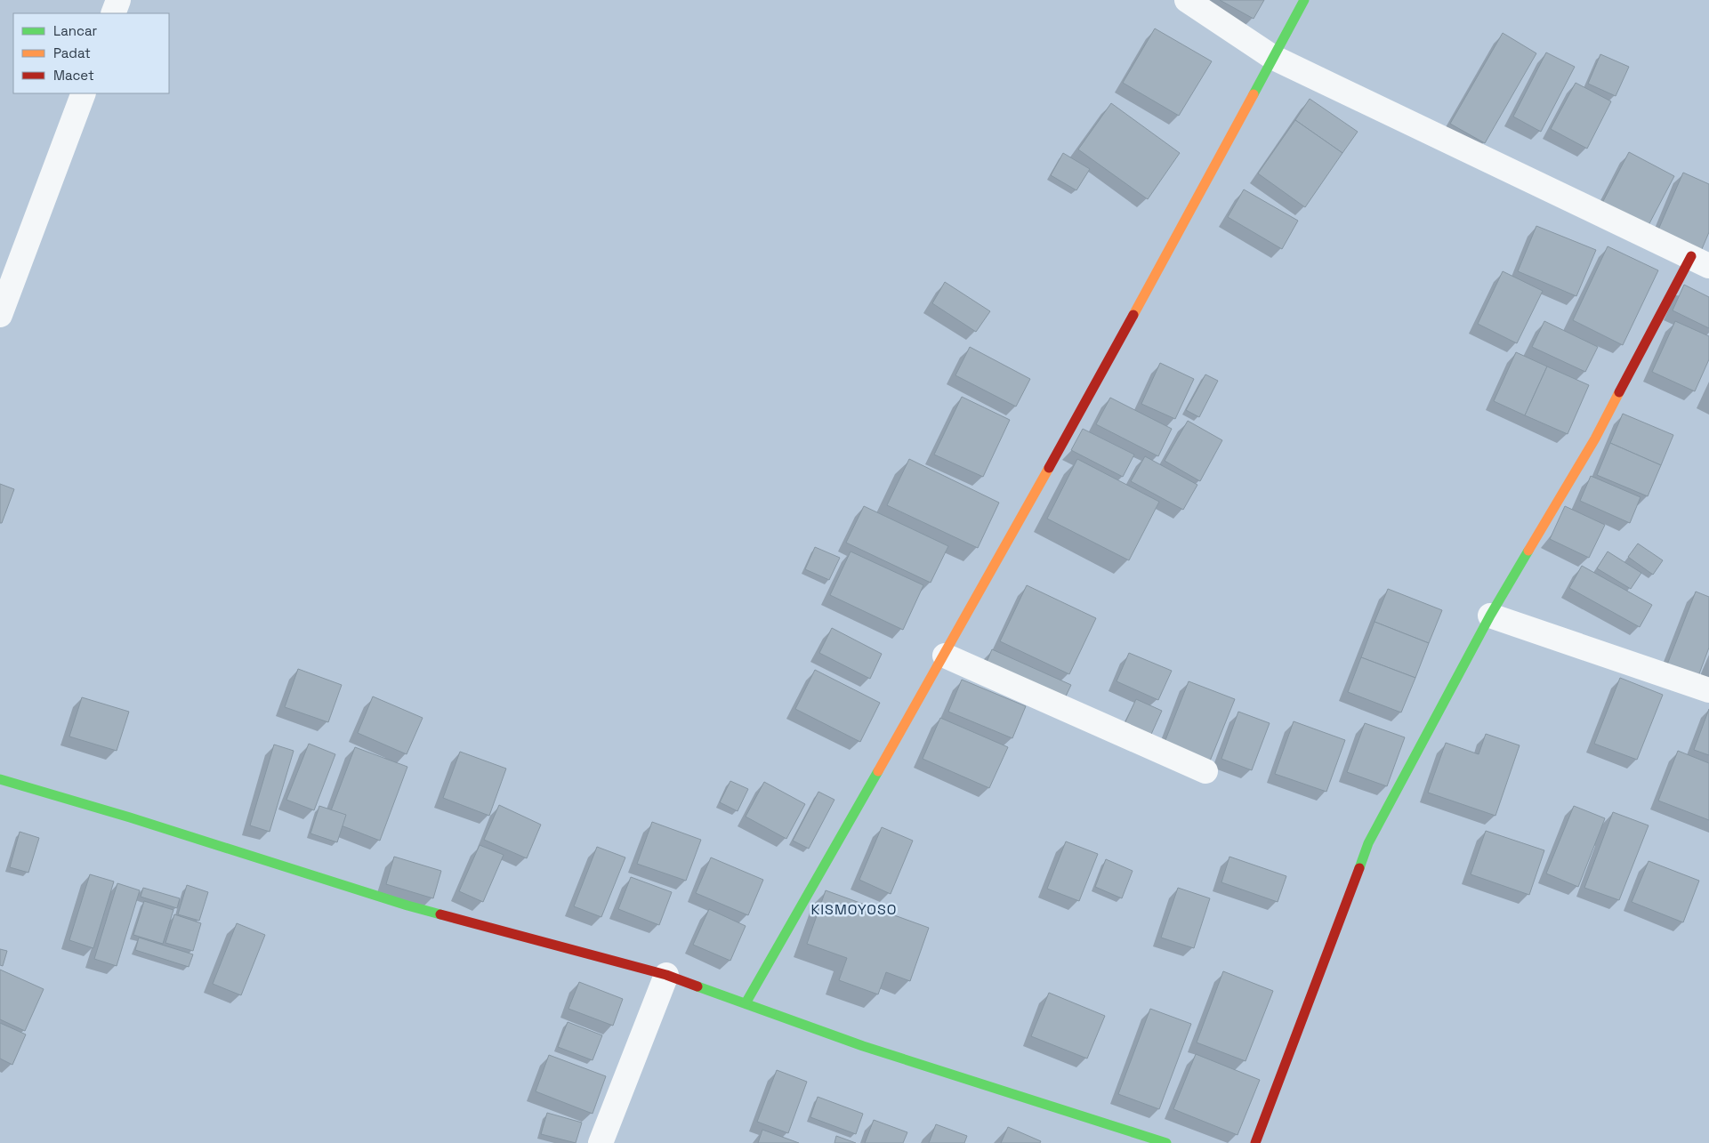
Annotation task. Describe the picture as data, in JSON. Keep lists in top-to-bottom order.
{
  "districts": ["KISMOYOSO"],
  "legend": ["Lancar", "Padat", "Macet"]
}
